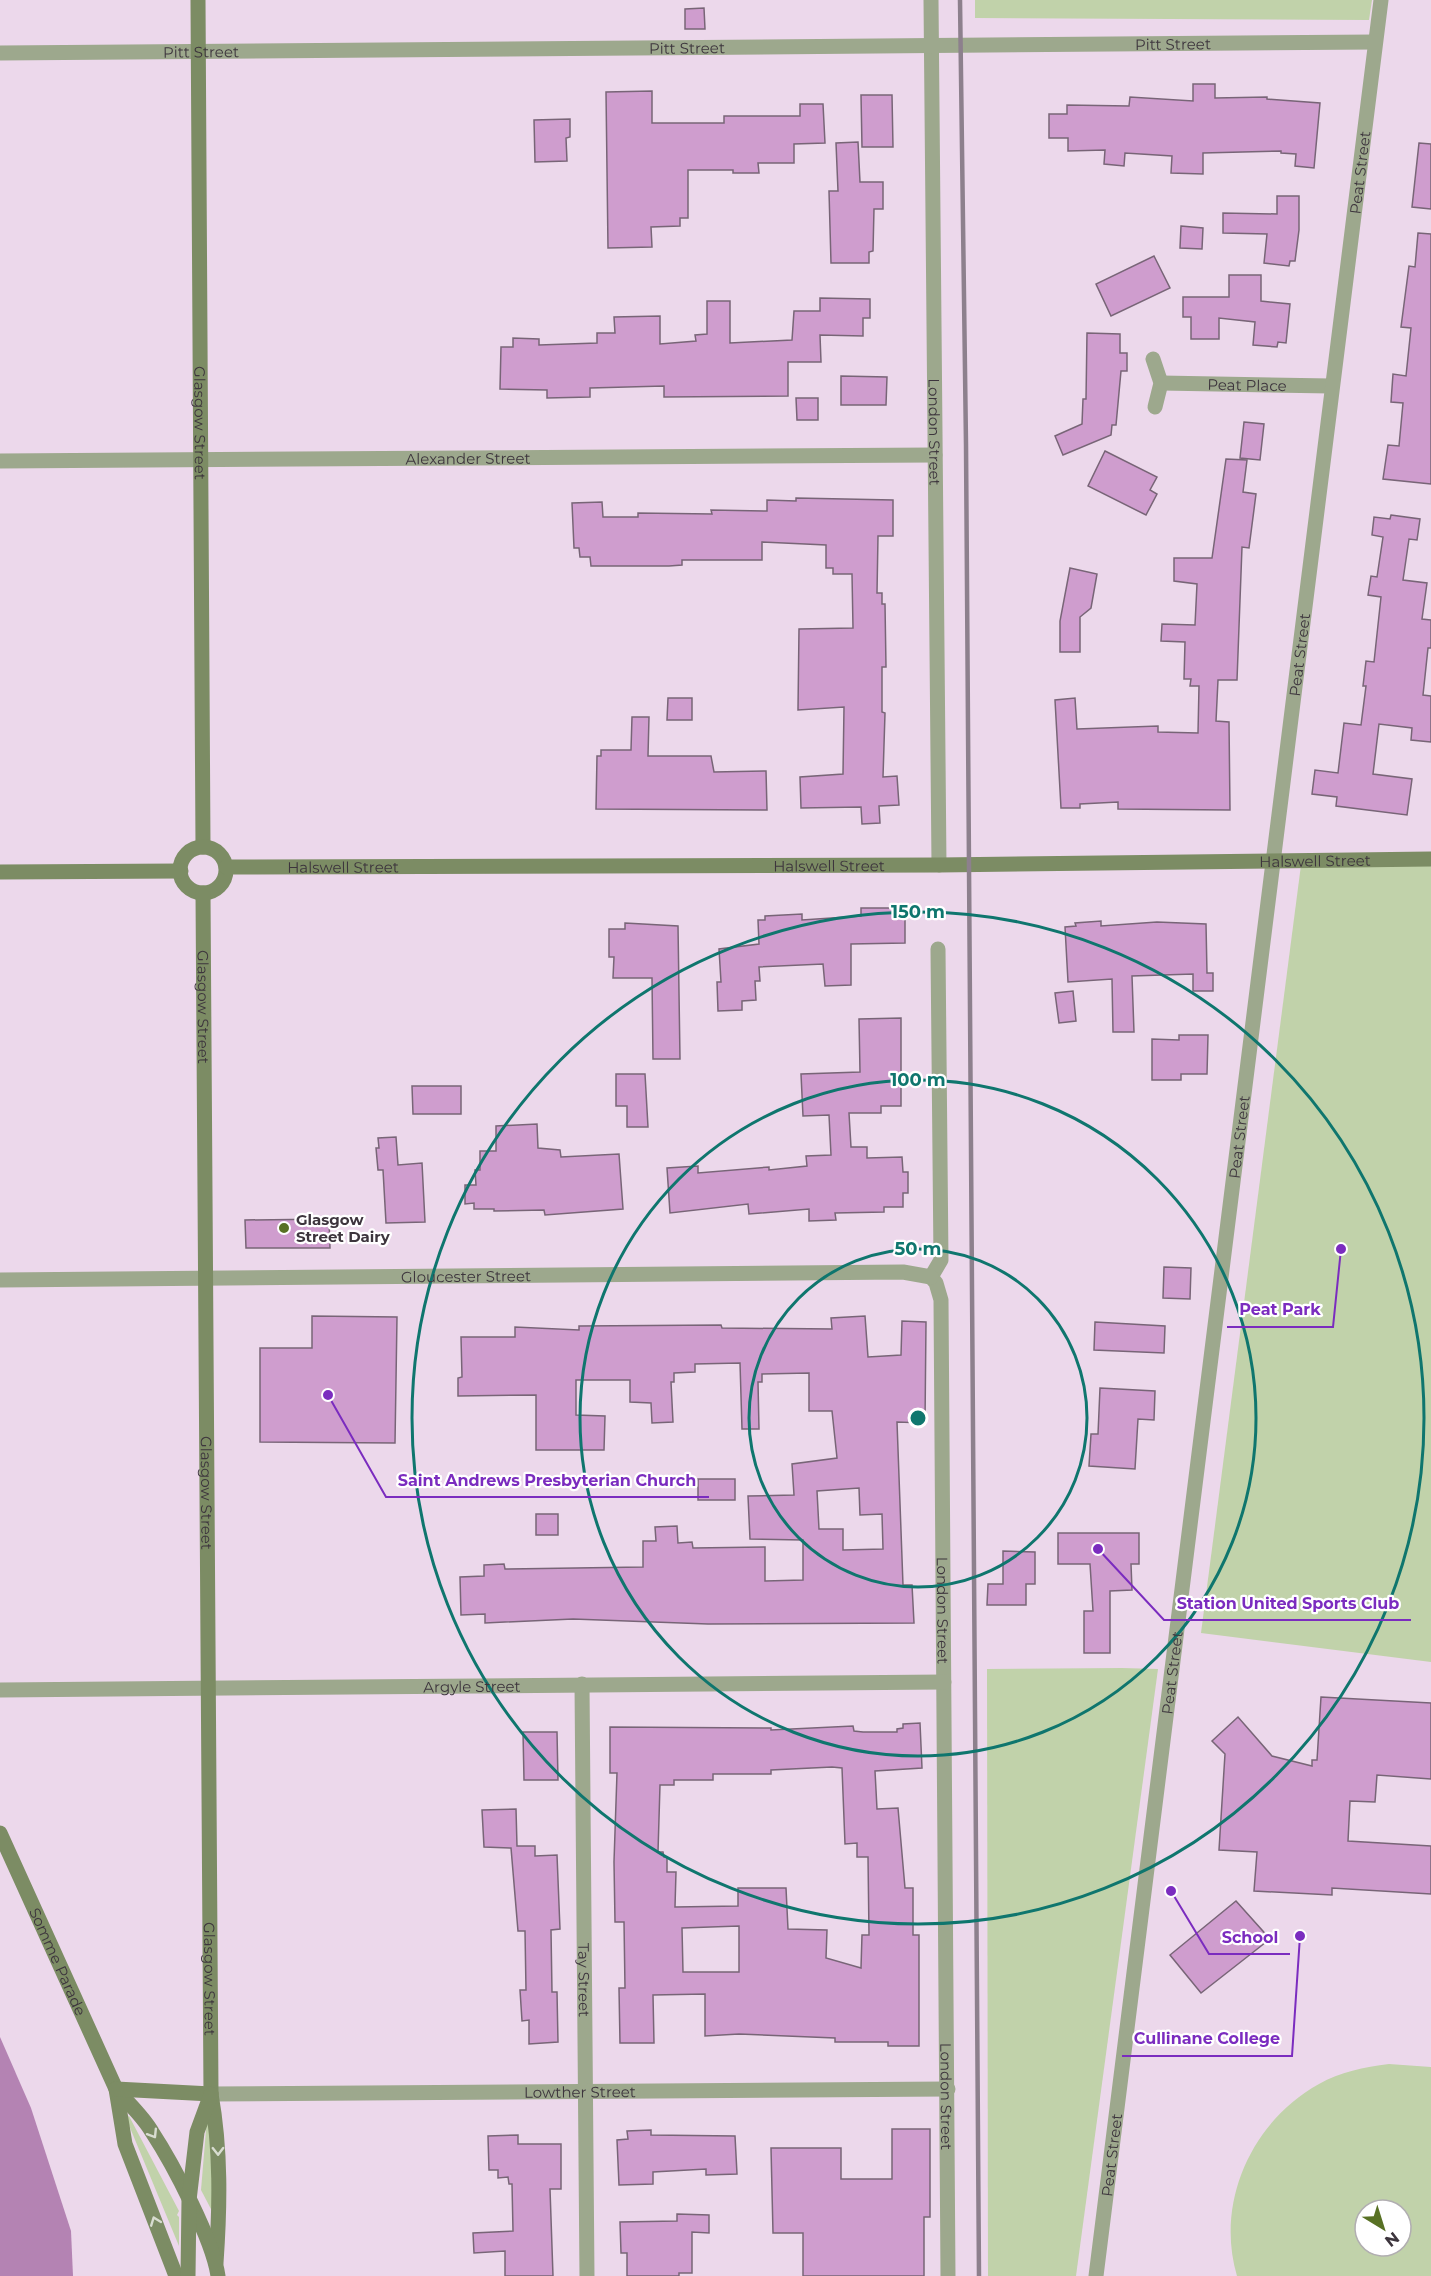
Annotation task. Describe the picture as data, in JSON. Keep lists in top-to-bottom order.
{
  "streets": {
    "main road": ["Glasgow Street", "Halswell Street", "Somme Parade"],
    "street": [
      "Pitt Street",
      "Peat Street",
      "Peat Place",
      "London Street",
      "Alexander Street",
      "Gloucester Street",
      "Argyle Street",
      "Tay Street",
      "Lowther Street"
    ]
  },
  "crossings": [
    ["Pitt Street", "Peat Street"],
    ["Pitt Street", "Glasgow Street"],
    ["Pitt Street", "London Street"],
    ["Peat Street", "Peat Place"],
    ["Peat Street", "Halswell Street"],
    ["Glasgow Street", "Alexander Street"],
    ["Glasgow Street", "Halswell Street"],
    ["Glasgow Street", "Gloucester Street"],
    ["Glasgow Street", "Argyle Street"],
    ["Glasgow Street", "Somme Parade"],
    ["Glasgow Street", "Lowther Street"],
    ["London Street", "Alexander Street"],
    ["London Street", "Halswell Street"],
    ["London Street", "Gloucester Street"],
    ["London Street", "Argyle Street"],
    ["London Street", "Lowther Street"],
    ["Argyle Street", "Tay Street"],
    ["Tay Street", "Lowther Street"]
  ],
  "places": [
    "Glasgow Street Dairy",
    "Peat Park",
    "Saint Andrews Presbyterian Church",
    "Station United Sports Club",
    "School",
    "Cullinane College"
  ],
  "north": "bottom right",
  "rings": ["150 m", "100 m", "50 m"]
}
